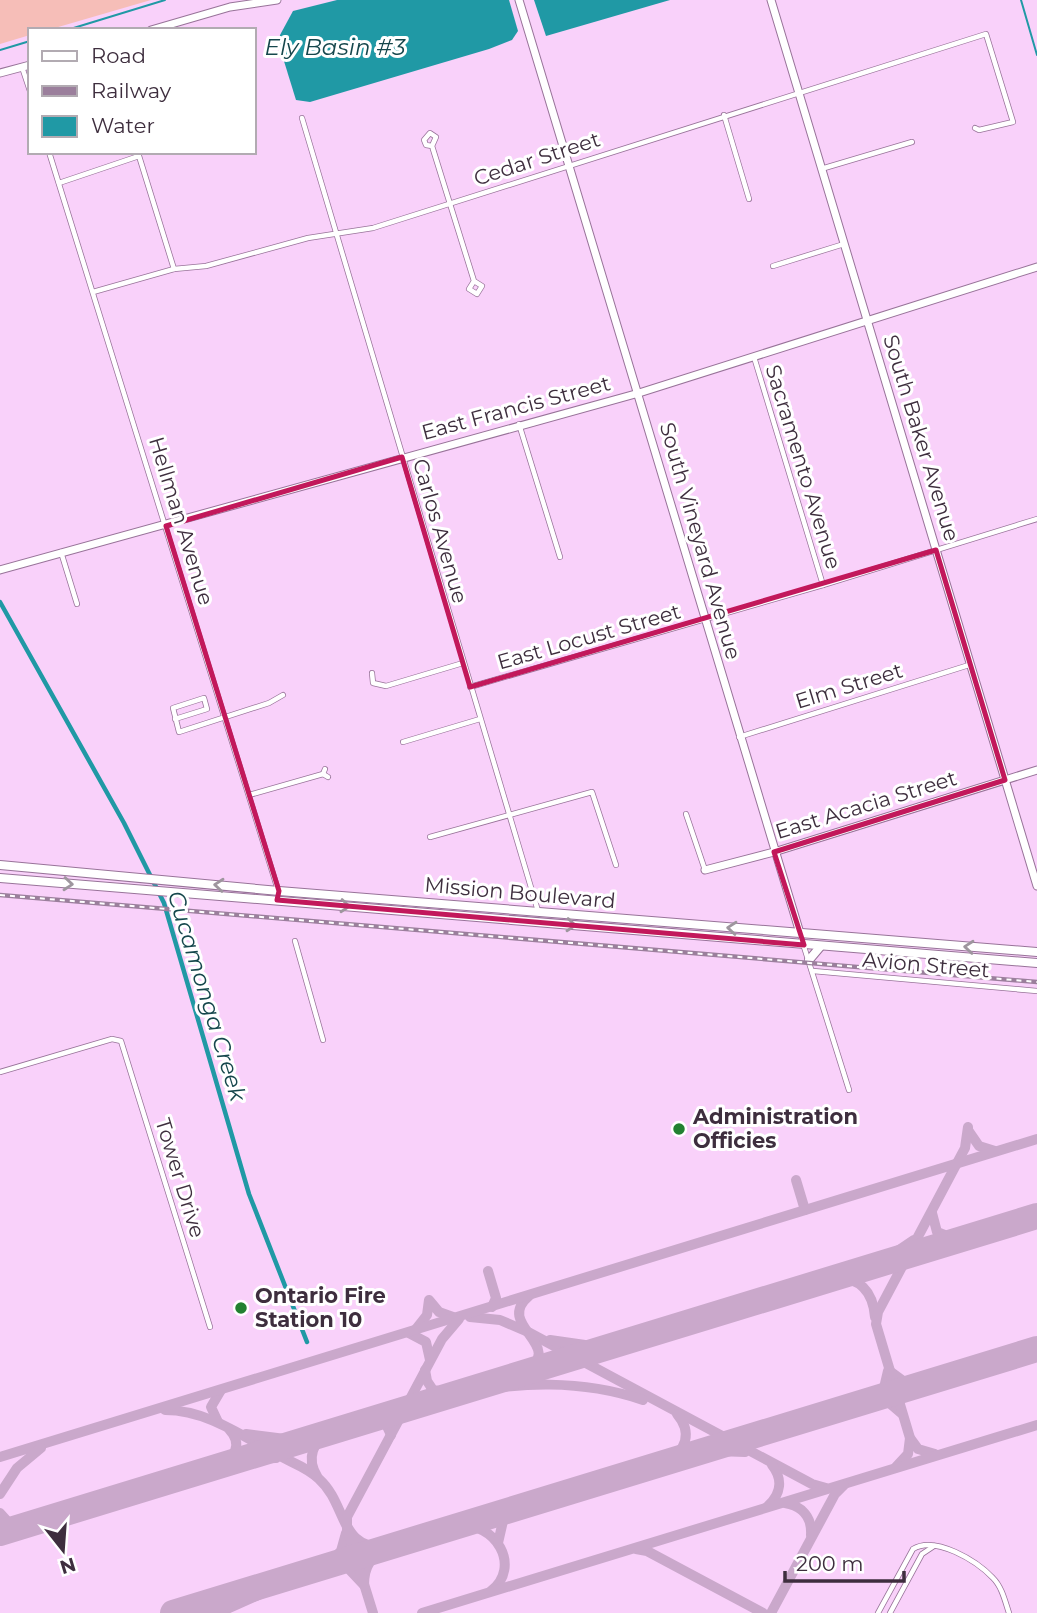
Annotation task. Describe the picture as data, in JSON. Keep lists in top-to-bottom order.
{
  "streets": {
    "main road": ["Mission Boulevard"],
    "street": [
      "Cedar Street",
      "East Francis Street",
      "South Baker Avenue",
      "Sacramento Avenue",
      "Hellman Avenue",
      "Carlos Avenue",
      "South Vineyard Avenue",
      "East Locust Street",
      "Elm Street",
      "East Acacia Street",
      "Avion Street",
      "Tower Drive"
    ]
  },
  "crossings": [
    ["Cedar Street", "South Baker Avenue"],
    ["Cedar Street", "Hellman Avenue"],
    ["Cedar Street", "Carlos Avenue"],
    ["Cedar Street", "South Vineyard Avenue"],
    ["East Francis Street", "South Baker Avenue"],
    ["East Francis Street", "Sacramento Avenue"],
    ["East Francis Street", "Hellman Avenue"],
    ["East Francis Street", "Carlos Avenue"],
    ["East Francis Street", "South Vineyard Avenue"],
    ["South Baker Avenue", "East Locust Street"],
    ["South Baker Avenue", "Elm Street"],
    ["South Baker Avenue", "East Acacia Street"],
    ["Sacramento Avenue", "East Locust Street"],
    ["Hellman Avenue", "Mission Boulevard"],
    ["Carlos Avenue", "East Locust Street"],
    ["Carlos Avenue", "Mission Boulevard"],
    ["South Vineyard Avenue", "East Locust Street"],
    ["South Vineyard Avenue", "Elm Street"],
    ["South Vineyard Avenue", "East Acacia Street"],
    ["South Vineyard Avenue", "Mission Boulevard"],
    ["South Vineyard Avenue", "Avion Street"]
  ],
  "water": ["Ely Basin #3", "Cucamonga Creek"],
  "places": ["Administration Officies", "Ontario Fire Station 10"],
  "legend": ["Road", "Railway", "Water"],
  "scale_bar": "200 m",
  "north": "bottom"
}
